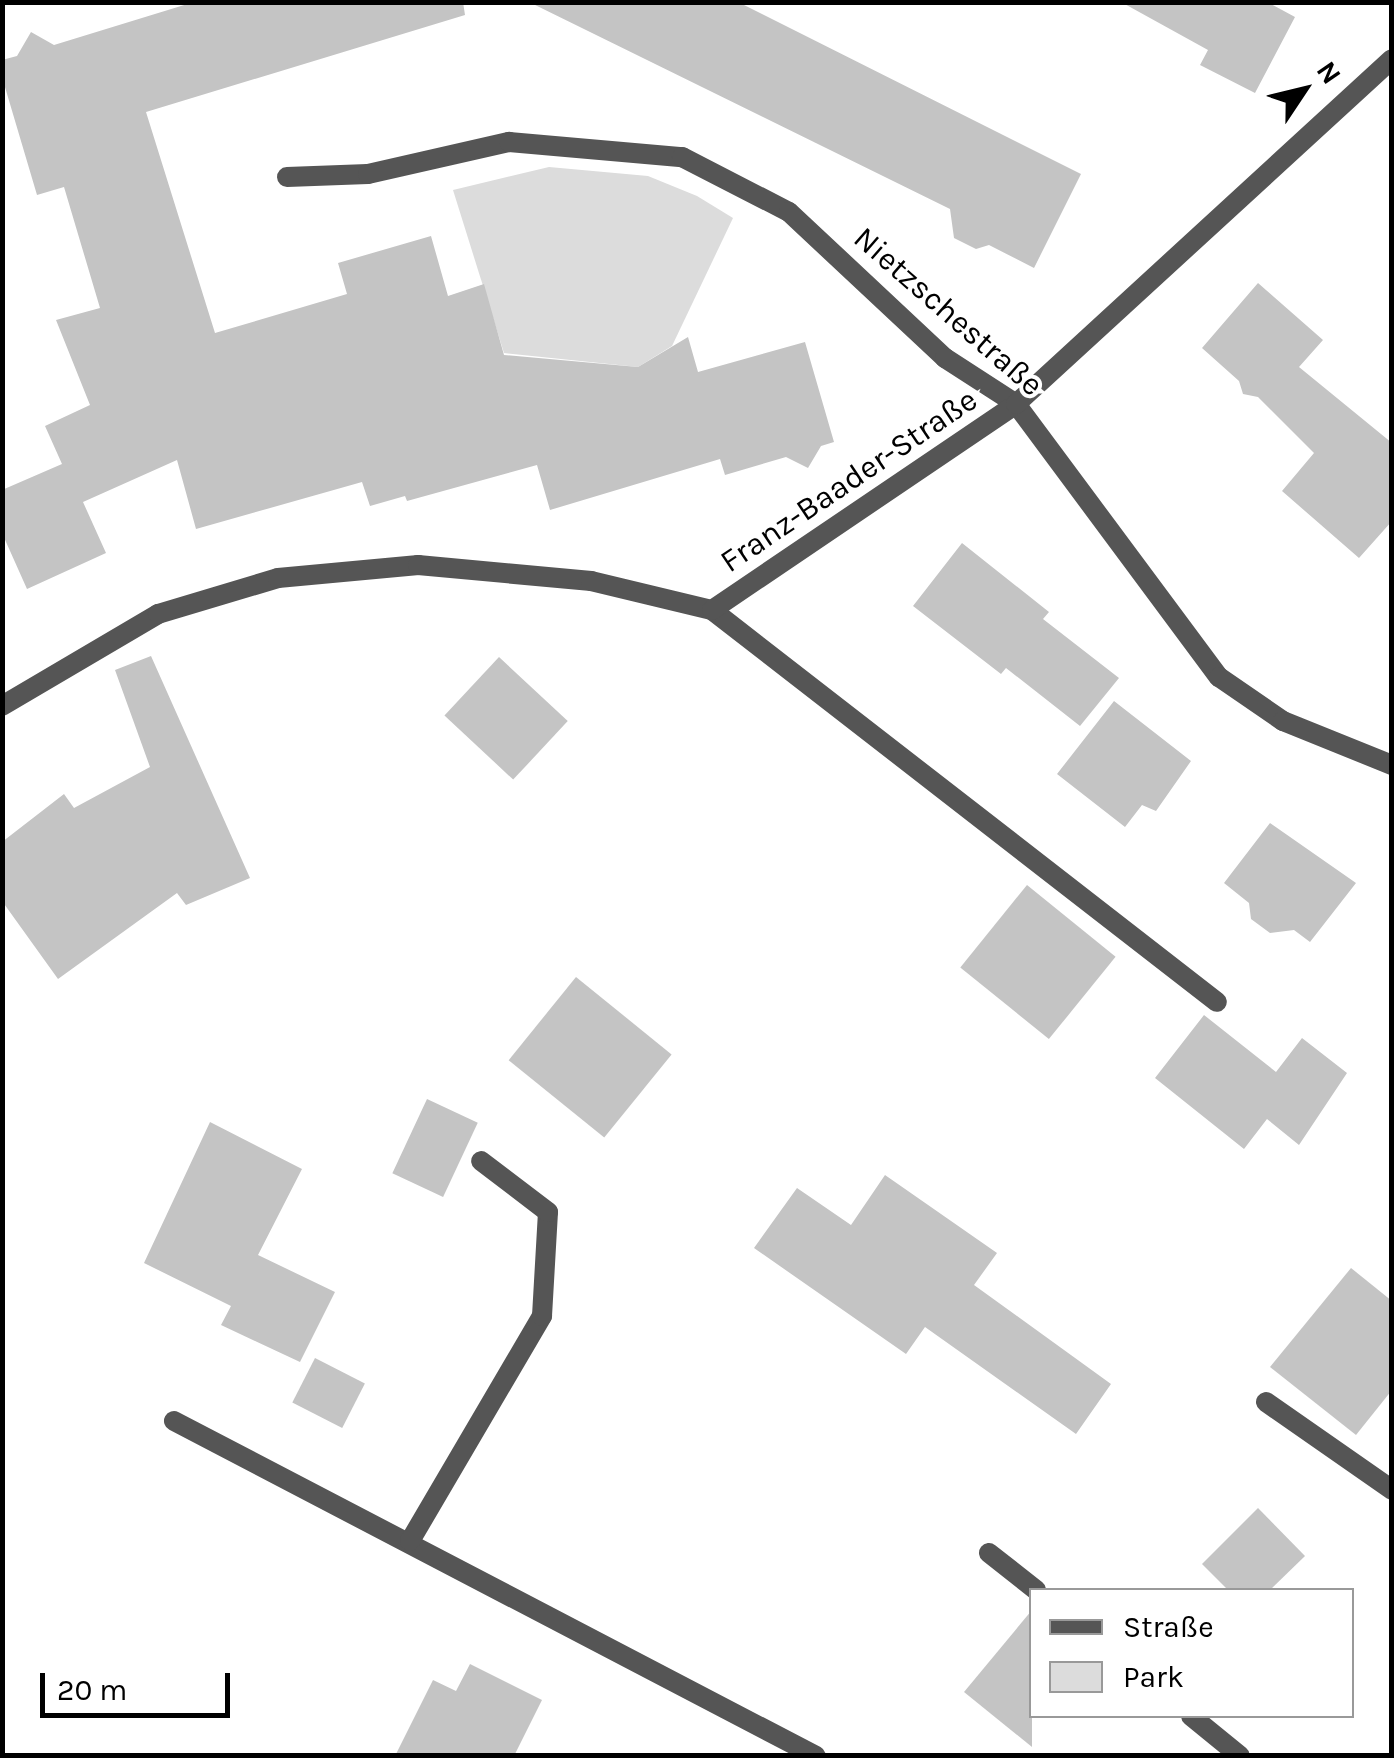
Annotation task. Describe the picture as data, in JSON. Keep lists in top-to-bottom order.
{
  "streets": {
    "street": ["Nietzschestraße", "Franz-Baader-Straße"]
  },
  "crossings": [
    ["Nietzschestraße", "Franz-Baader-Straße"]
  ],
  "legend": ["Straße", "Park"],
  "scale_bar": "20 m",
  "north": "top right"
}
